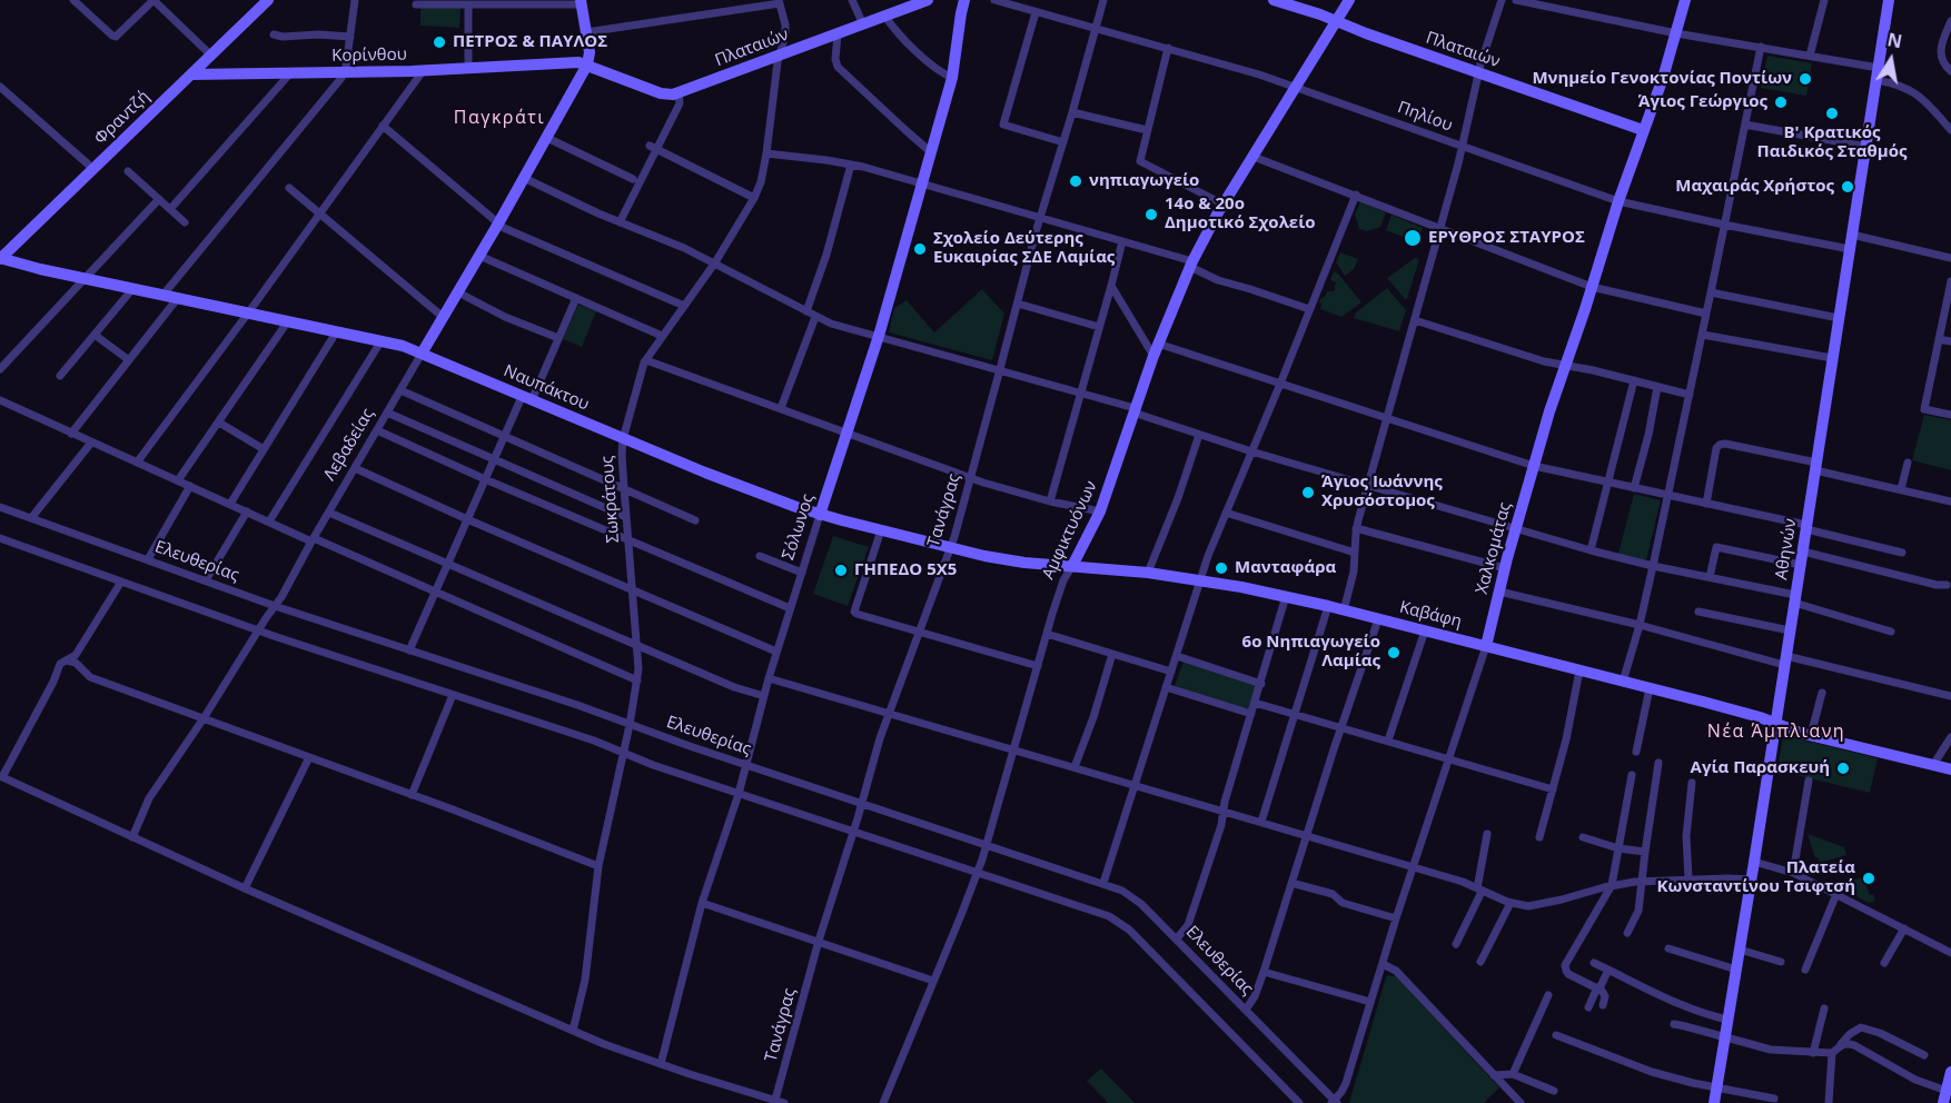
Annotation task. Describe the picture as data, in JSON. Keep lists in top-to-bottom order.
{
  "streets": {
    "street": [
      "Πλαταιών",
      "Κορίνθου",
      "Πηλίου",
      "Φραντζή",
      "Ναυπάκτου",
      "Λεβαδείας",
      "Σωκράτους",
      "Τανάγρας",
      "Σόλωνος",
      "Αμφικτυόνων",
      "Χαλκομάτας",
      "Αθηνών",
      "Ελευθερίας",
      "Καβάφη"
    ]
  },
  "crossings": [
    ["Πλαταιών", "Κορίνθου"],
    ["Πλαταιών", "Λεβαδείας"],
    ["Πλαταιών", "Σωκράτους"],
    ["Πλαταιών", "Αμφικτυόνων"],
    ["Πλαταιών", "Χαλκομάτας"],
    ["Κορίνθου", "Φραντζή"],
    ["Κορίνθου", "Λεβαδείας"],
    ["Πηλίου", "Τανάγρας"],
    ["Πηλίου", "Αμφικτυόνων"],
    ["Πηλίου", "Χαλκομάτας"],
    ["Πηλίου", "Αθηνών"],
    ["Φραντζή", "Ναυπάκτου"],
    ["Ναυπάκτου", "Λεβαδείας"],
    ["Ναυπάκτου", "Σωκράτους"],
    ["Ναυπάκτου", "Τανάγρας"],
    ["Ναυπάκτου", "Σόλωνος"],
    ["Ναυπάκτου", "Αμφικτυόνων"],
    ["Ναυπάκτου", "Καβάφη"],
    ["Λεβαδείας", "Ελευθερίας"],
    ["Σωκράτους", "Ελευθερίας"],
    ["Τανάγρας", "Ελευθερίας"],
    ["Σόλωνος", "Ελευθερίας"],
    ["Αμφικτυόνων", "Ελευθερίας"],
    ["Αμφικτυόνων", "Καβάφη"],
    ["Χαλκομάτας", "Ελευθερίας"],
    ["Χαλκομάτας", "Καβάφη"],
    ["Αθηνών", "Καβάφη"]
  ],
  "districts": ["Παγκράτι", "Νέα Άμπλιανη"],
  "places": [
    "ΠΕΤΡΟΣ & ΠΑΥΛΟΣ",
    "Μνημείο Γενοκτονίας Ποντίων",
    "Άγιος Γεώργιος",
    "B' Κρατικός Παιδικός Σταθμός",
    "νηπιαγωγείο",
    "Μαχαιράς Χρήστος",
    "14ο & 20ο Δημοτικό Σχολείο",
    "ΕΡΥΘΡΟΣ ΣΤΑΥΡΟΣ",
    "Σχολείο Δεύτερης Ευκαιρίας ΣΔΕ Λαμίας",
    "Άγιος Ιωάννης Χρυσόστομος",
    "Μανταφάρα",
    "ΓΗΠΕΔΟ 5X5",
    "6ο Νηπιαγωγείο Λαμίας",
    "Αγία Παρασκευή",
    "Πλατεία Κωνσταντίνου Τσιφτσή"
  ],
  "north": "top"
}
